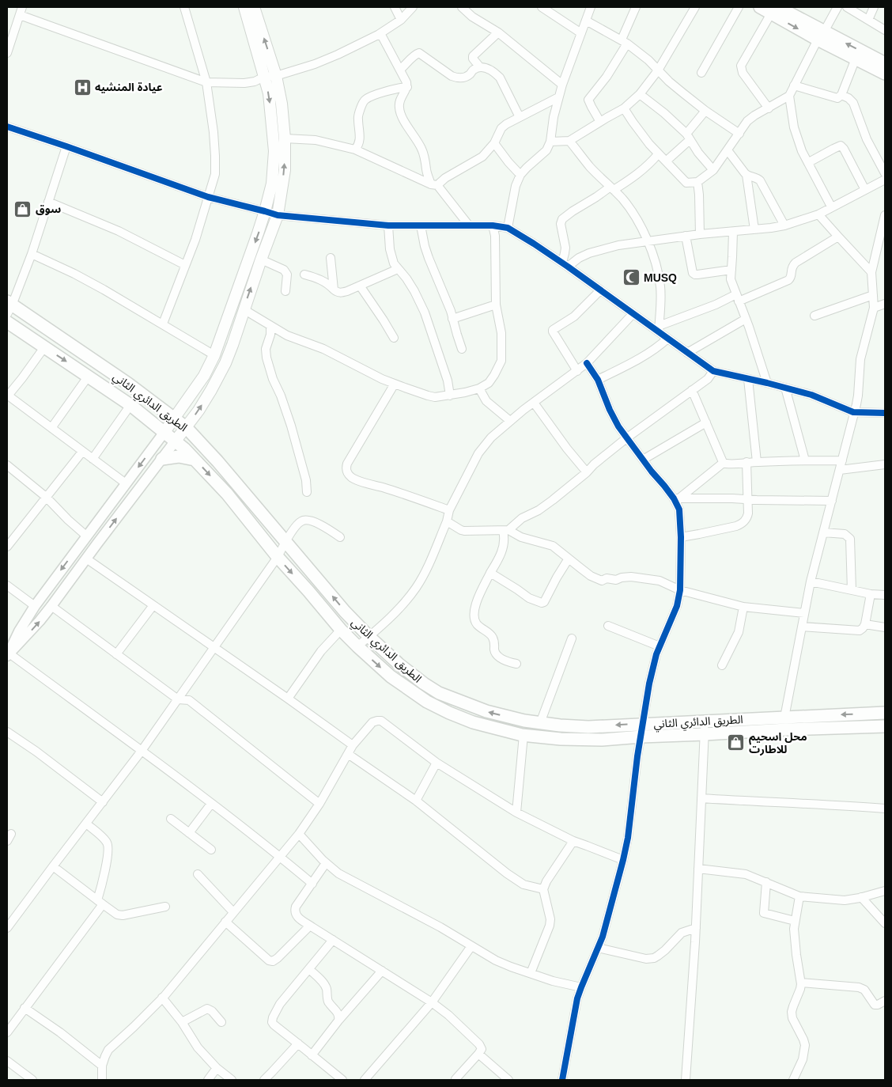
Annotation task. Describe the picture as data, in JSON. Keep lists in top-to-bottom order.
{
  "streets": {
    "main road": ["الطريق الدائري الثاني"]
  },
  "places": {
    "hospital": ["عيادة المنشيه"],
    "shop": ["سوق", "محل اسحيم للاطارت"],
    "mosque": ["MUSQ"]
  }
}
